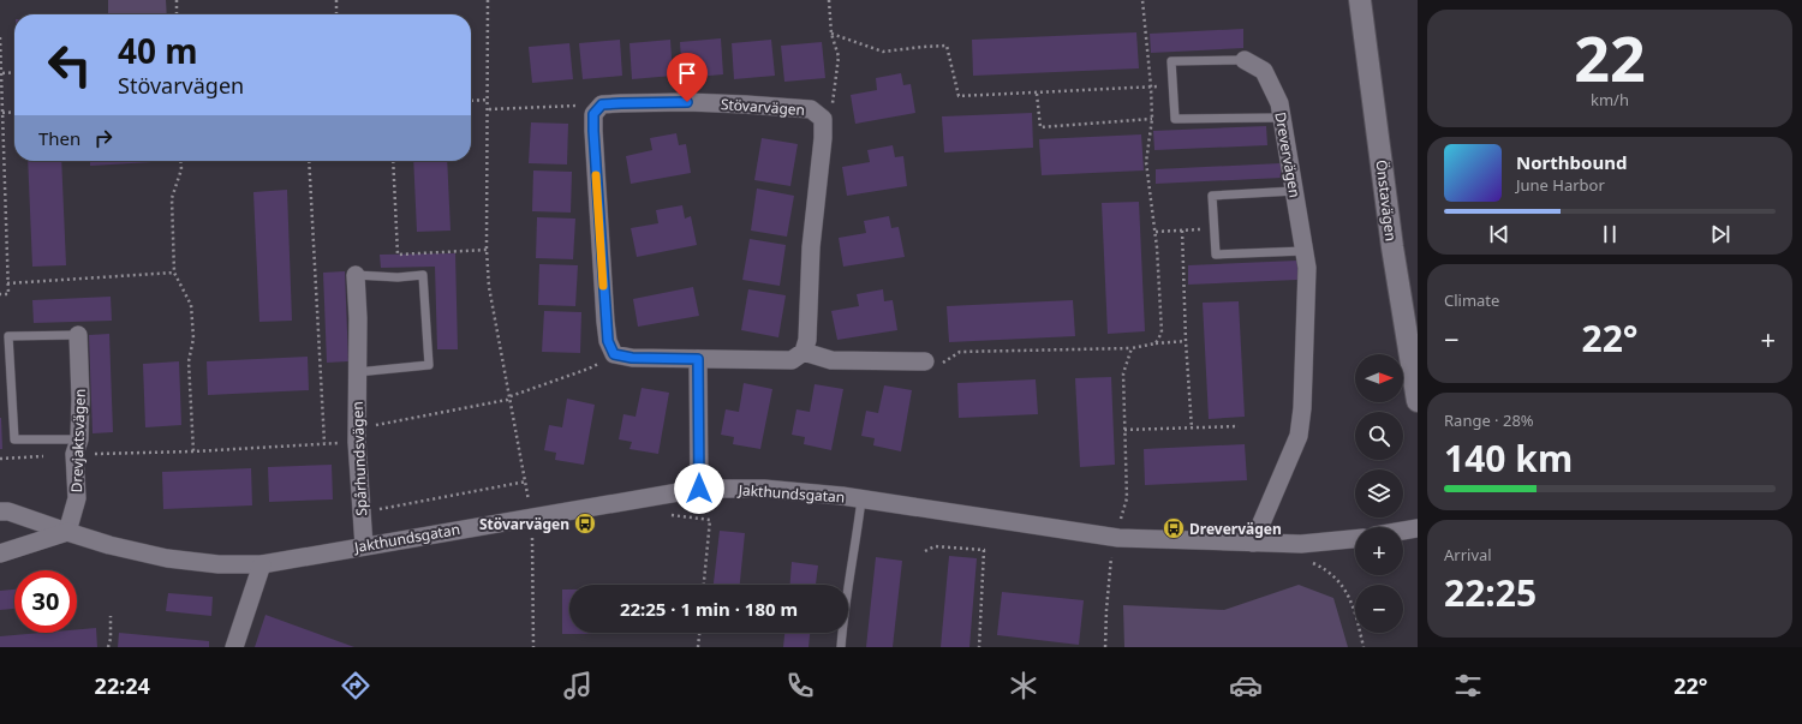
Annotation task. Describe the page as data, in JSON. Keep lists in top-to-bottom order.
{
  "streets": {
    "street": [
      "Stövarvägen",
      "Drevervägen",
      "Önstavägen",
      "Drevjaktsvägen",
      "Spårhundsvägen",
      "Jakthundsgatan"
    ]
  },
  "crossings": [
    ["Drevervägen", "Jakthundsgatan"],
    ["Drevjaktsvägen", "Jakthundsgatan"],
    ["Spårhundsvägen", "Jakthundsgatan"]
  ],
  "places": {
    "bus stop": ["Stövarvägen", "Drevervägen"]
  },
  "north": "right",
  "page": {
    "tile": [
      ["22", "km/h"],
      "Climate",
      ["Range · 28%", "140 km"],
      ["Arrival", "22:25"]
    ],
    "turn": ["40 m", "Stövarvägen"],
    "then": "Then",
    "song": ["Northbound", "June Harbor"],
    "heat": ["−", "22°", "+"],
    "map_buttons": ["+", "−"],
    "limit": "30",
    "trip": "22:25 · 1 min · 180 m",
    "tabs": ["22:24", "22°"]
  }
}
